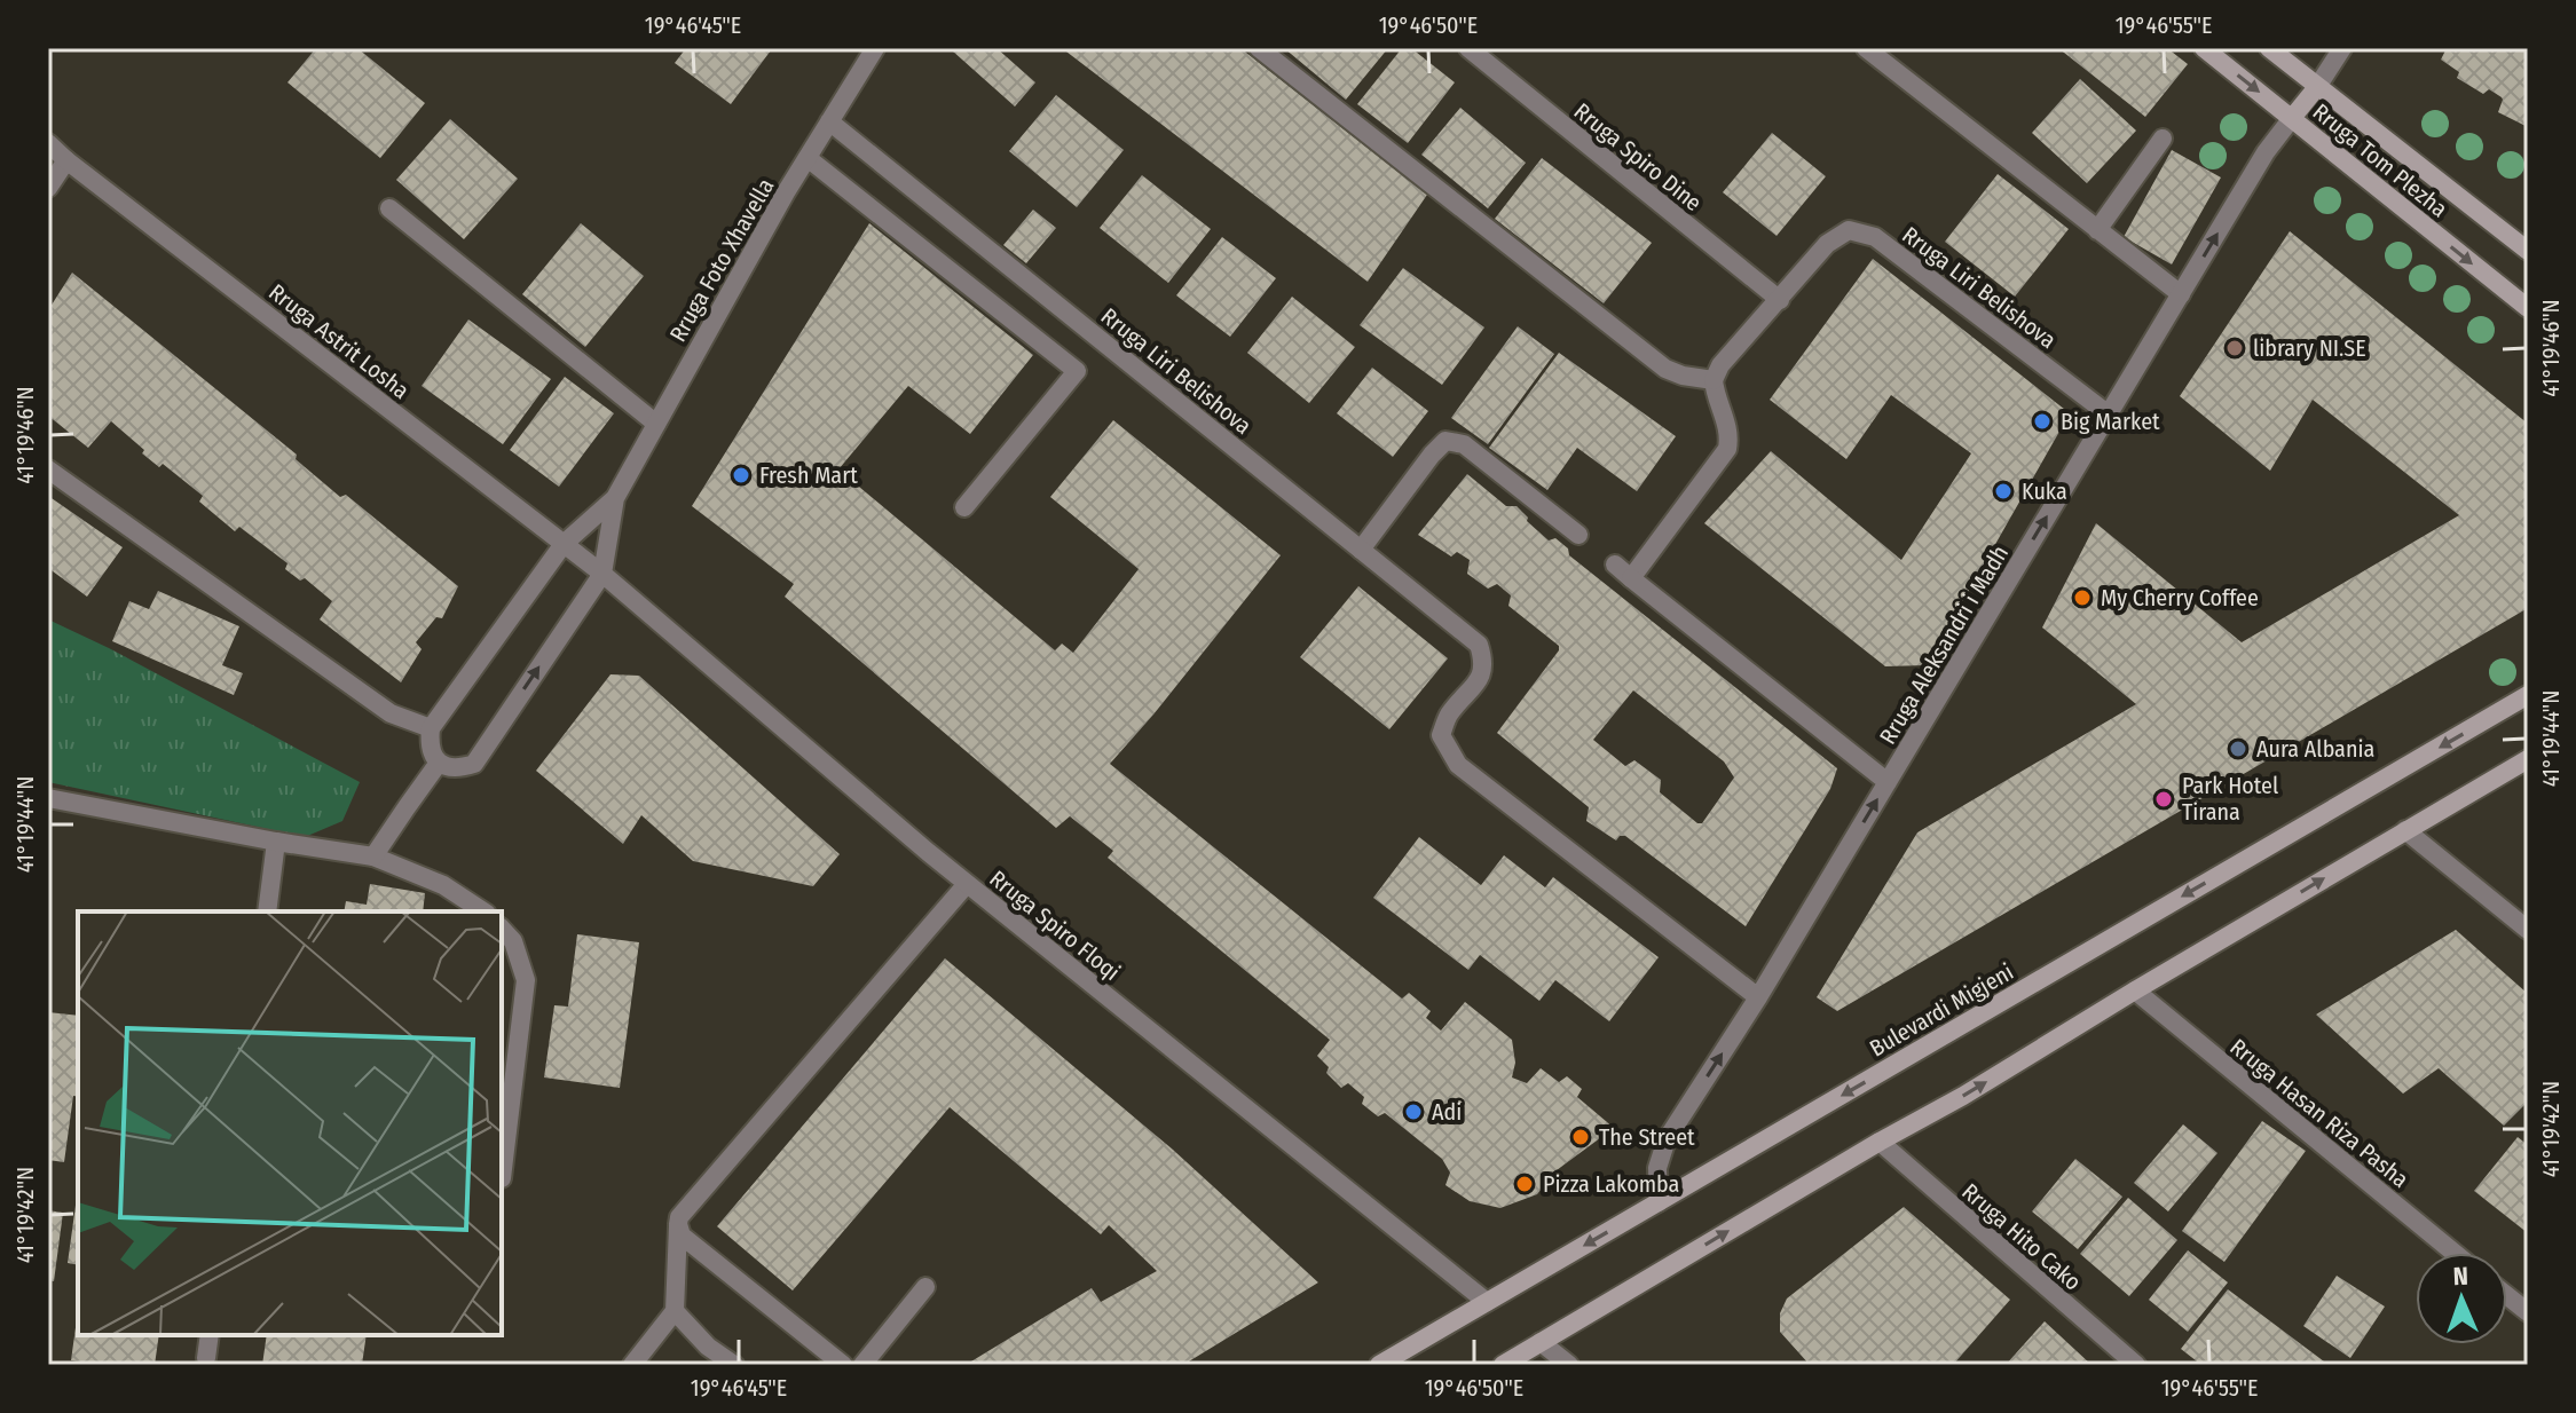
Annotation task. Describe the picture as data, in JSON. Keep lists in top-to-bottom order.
{
  "streets": {
    "main road": ["Rruga Tom Plezha", "Bulevardi Migjeni"],
    "street": [
      "Rruga Spiro Dine",
      "Rruga Foto Xhavella",
      "Rruga Liri Belishova",
      "Rruga Astrit Losha",
      "Rruga Aleksandri i Madh",
      "Rruga Spiro Floqi",
      "Rruga Hasan Riza Pasha",
      "Rruga Hito Cako"
    ]
  },
  "crossings": [
    ["Rruga Spiro Dine", "Rruga Liri Belishova"],
    ["Rruga Tom Plezha", "Rruga Aleksandri i Madh"],
    ["Rruga Foto Xhavella", "Rruga Liri Belishova"],
    ["Rruga Liri Belishova", "Rruga Aleksandri i Madh"],
    ["Rruga Astrit Losha", "Rruga Spiro Floqi"],
    ["Rruga Aleksandri i Madh", "Bulevardi Migjeni"],
    ["Rruga Spiro Floqi", "Bulevardi Migjeni"]
  ],
  "one_way": ["Rruga Aleksandri i Madh"],
  "places": [
    "library NI.SE",
    "Big Market",
    "Fresh Mart",
    "Kuka",
    "My Cherry Coffee",
    "Aura Albania",
    "Park Hotel Tirana",
    "Adi",
    "The Street",
    "Pizza Lakomba"
  ],
  "north": "top",
  "coordinates": [
    "19°46'45\"E",
    "19°46'50\"E",
    "19°46'55\"E",
    "41°19'46\"N",
    "41°19'44\"N",
    "41°19'42\"N"
  ]
}
